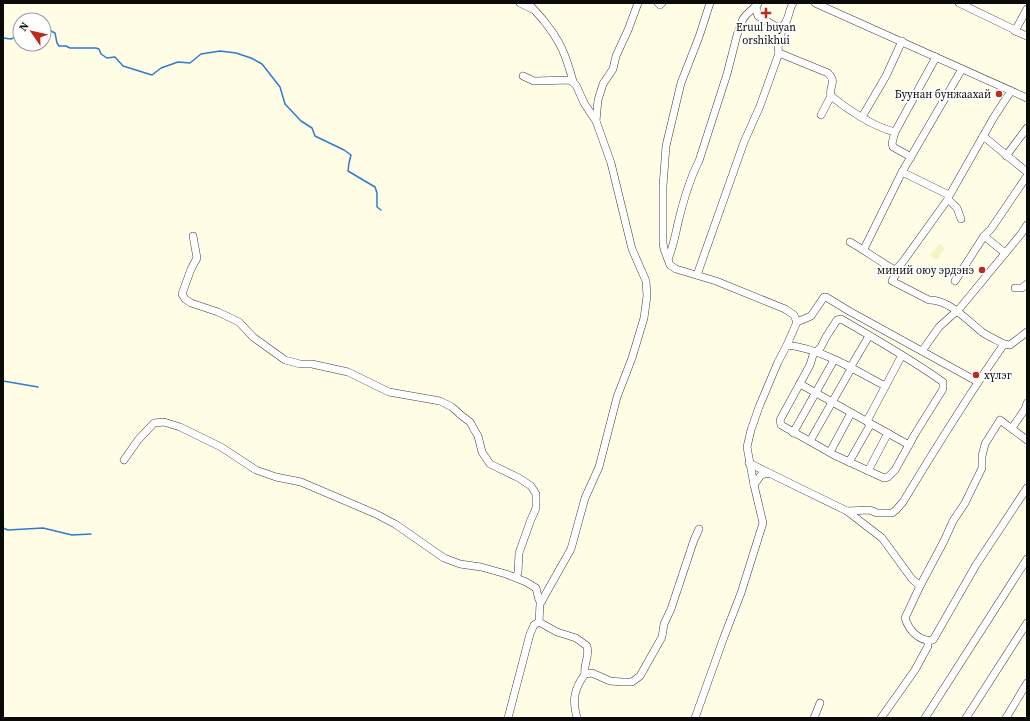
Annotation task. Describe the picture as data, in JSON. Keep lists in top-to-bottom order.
{
  "places": {
    "health": ["Eruul buyan orshikhui"],
    "other": ["Буунан бунжаахай", "миний оюу эрдэнэ", "хүлэг"]
  },
  "north": "top left"
}
